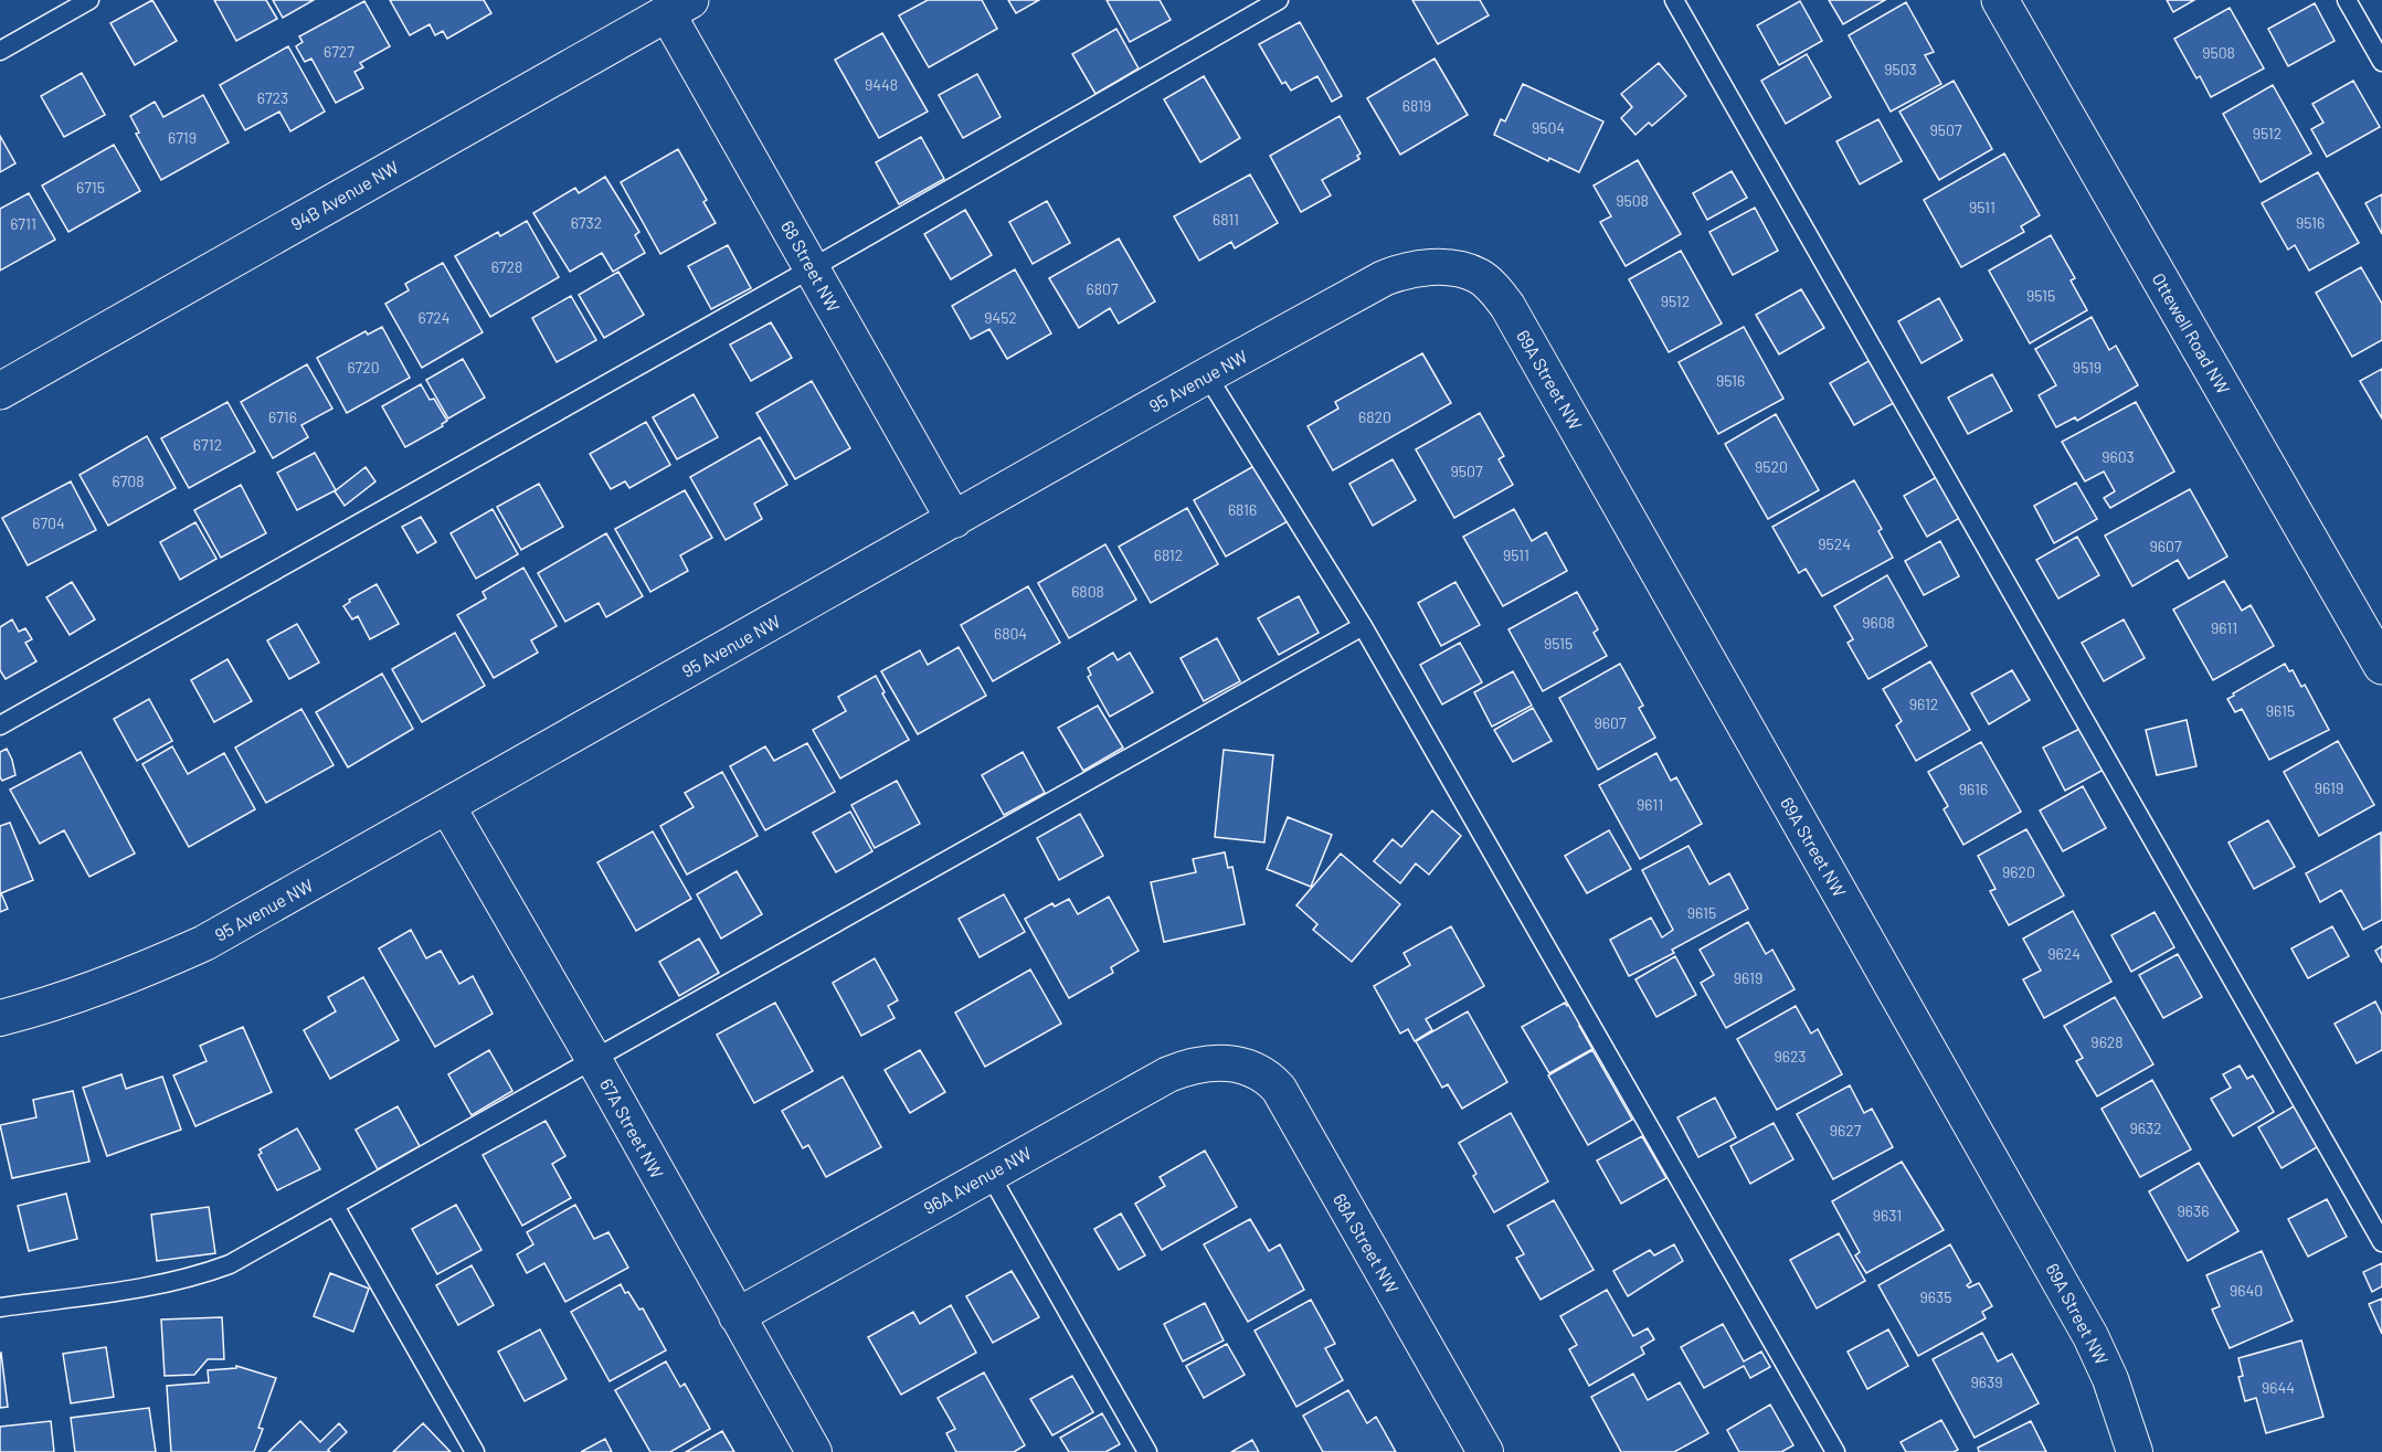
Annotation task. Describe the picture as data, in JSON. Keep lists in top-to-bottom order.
{
  "streets": {
    "street": [
      "94B Avenue NW",
      "68 Street NW",
      "Ottewell Road NW",
      "69A Street NW",
      "95 Avenue NW",
      "67A Street NW",
      "96A Avenue NW",
      "68A Street NW"
    ]
  },
  "crossings": [
    ["94B Avenue NW", "68 Street NW"],
    ["68 Street NW", "95 Avenue NW"],
    ["69A Street NW", "95 Avenue NW"],
    ["95 Avenue NW", "67A Street NW"],
    ["67A Street NW", "96A Avenue NW"],
    ["96A Avenue NW", "68A Street NW"]
  ],
  "house_numbers": [
    "6727",
    "9508",
    "9503",
    "9448",
    "6723",
    "6819",
    "9504",
    "9507",
    "9512",
    "6719",
    "6715",
    "9508",
    "9511",
    "6811",
    "6732",
    "9516",
    "6711",
    "6728",
    "6807",
    "9515",
    "9512",
    "6724",
    "9452",
    "6720",
    "9519",
    "9516",
    "6716",
    "6820",
    "6712",
    "9603",
    "9520",
    "9507",
    "6708",
    "6816",
    "6704",
    "9524",
    "9607",
    "6812",
    "9511",
    "6808",
    "9608",
    "9611",
    "6804",
    "9515",
    "9612",
    "9615",
    "9607",
    "9619",
    "9616",
    "9611",
    "9620",
    "9615",
    "9624",
    "9619",
    "9628",
    "9623",
    "9632",
    "9627",
    "9636",
    "9631",
    "9640",
    "9635",
    "9639",
    "9644"
  ]
}
